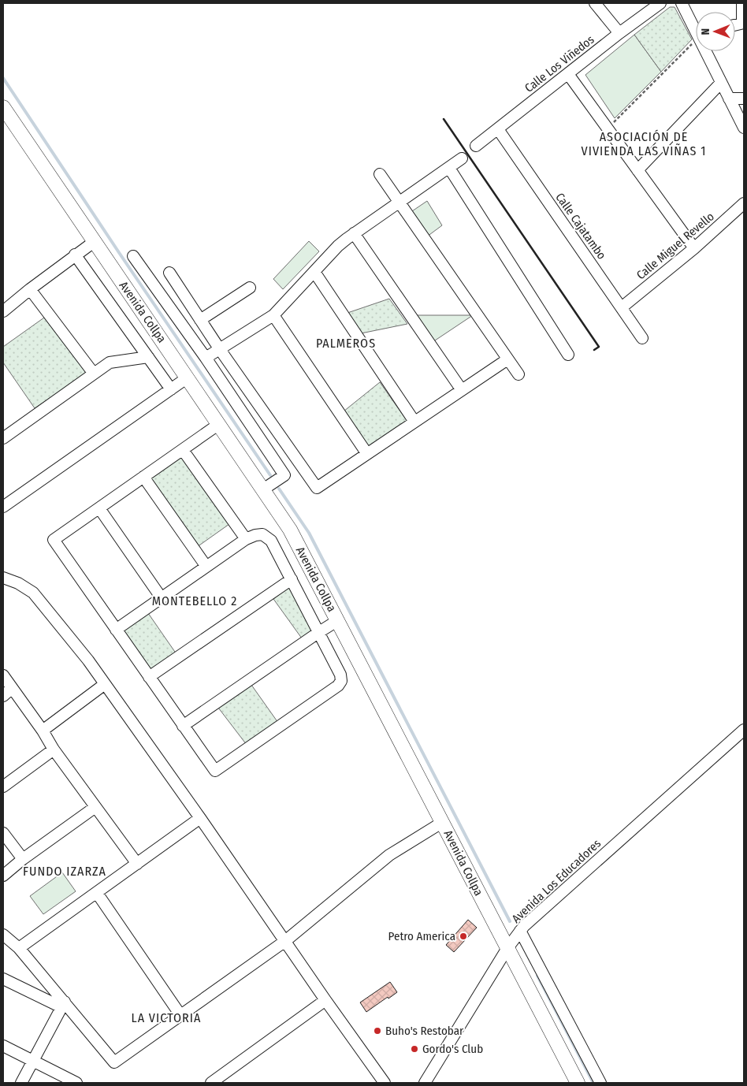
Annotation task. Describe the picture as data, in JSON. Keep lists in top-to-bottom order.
{
  "streets": {
    "main road": ["Avenida Collpa"],
    "street": [
      "Calle Los Viñedos",
      "Calle Cajatambo",
      "Calle Miguel Revello",
      "Avenida Los Educadores"
    ]
  },
  "crossings": [
    ["Calle Los Viñedos", "Calle Cajatambo"],
    ["Calle Cajatambo", "Calle Miguel Revello"],
    ["Avenida Collpa", "Avenida Los Educadores"]
  ],
  "districts": [
    "ASOCIACIÓN DE VIVIENDA LAS VIÑAS 1",
    "PALMEROS",
    "MONTEBELLO 2",
    "FUNDO IZARZA",
    "LA VICTORIA"
  ],
  "places": ["Petro America", "Buho's Restobar", "Gordo's Club"],
  "north": "left"
}
